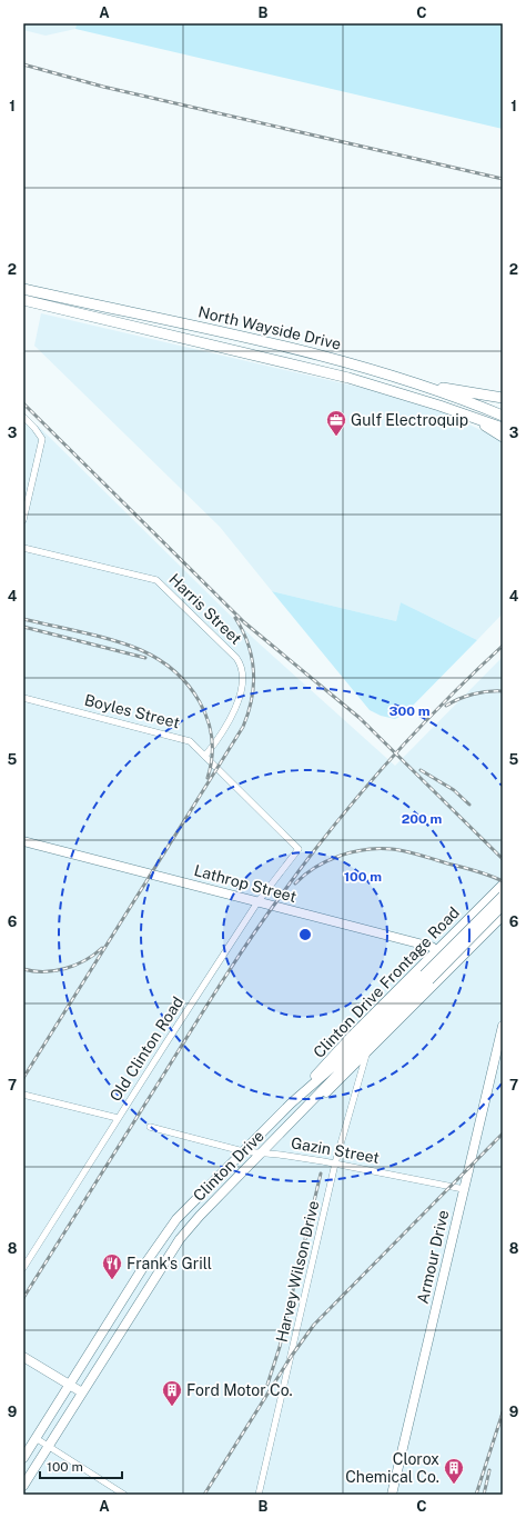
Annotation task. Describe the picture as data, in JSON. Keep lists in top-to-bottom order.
{
  "streets": {
    "main road": ["North Wayside Drive"],
    "street": [
      "Harris Street",
      "Boyles Street",
      "Lathrop Street",
      "Clinton Drive Frontage Road",
      "Old Clinton Road",
      "Gazin Street",
      "Clinton Drive",
      "Armour Drive",
      "Harvey Wilson Drive"
    ]
  },
  "crossings": [
    ["Harris Street", "Boyles Street"],
    ["Boyles Street", "Old Clinton Road"],
    ["Lathrop Street", "Clinton Drive Frontage Road"],
    ["Lathrop Street", "Old Clinton Road"],
    ["Clinton Drive Frontage Road", "Clinton Drive"],
    ["Gazin Street", "Clinton Drive"],
    ["Gazin Street", "Armour Drive"],
    ["Gazin Street", "Harvey Wilson Drive"]
  ],
  "places": {
    "office": ["Gulf Electroquip"],
    "restaurant": ["Frank's Grill"],
    "building": ["Ford Motor Co.", "Clorox Chemical Co."]
  },
  "scale_bar": "100 m",
  "grid": {
    "columns": ["A", "B", "C"],
    "rows": [
      "1",
      "2",
      "3",
      "4",
      "5",
      "6",
      "7",
      "8",
      "9"
    ]
  },
  "rings": ["300 m", "200 m", "100 m"]
}
